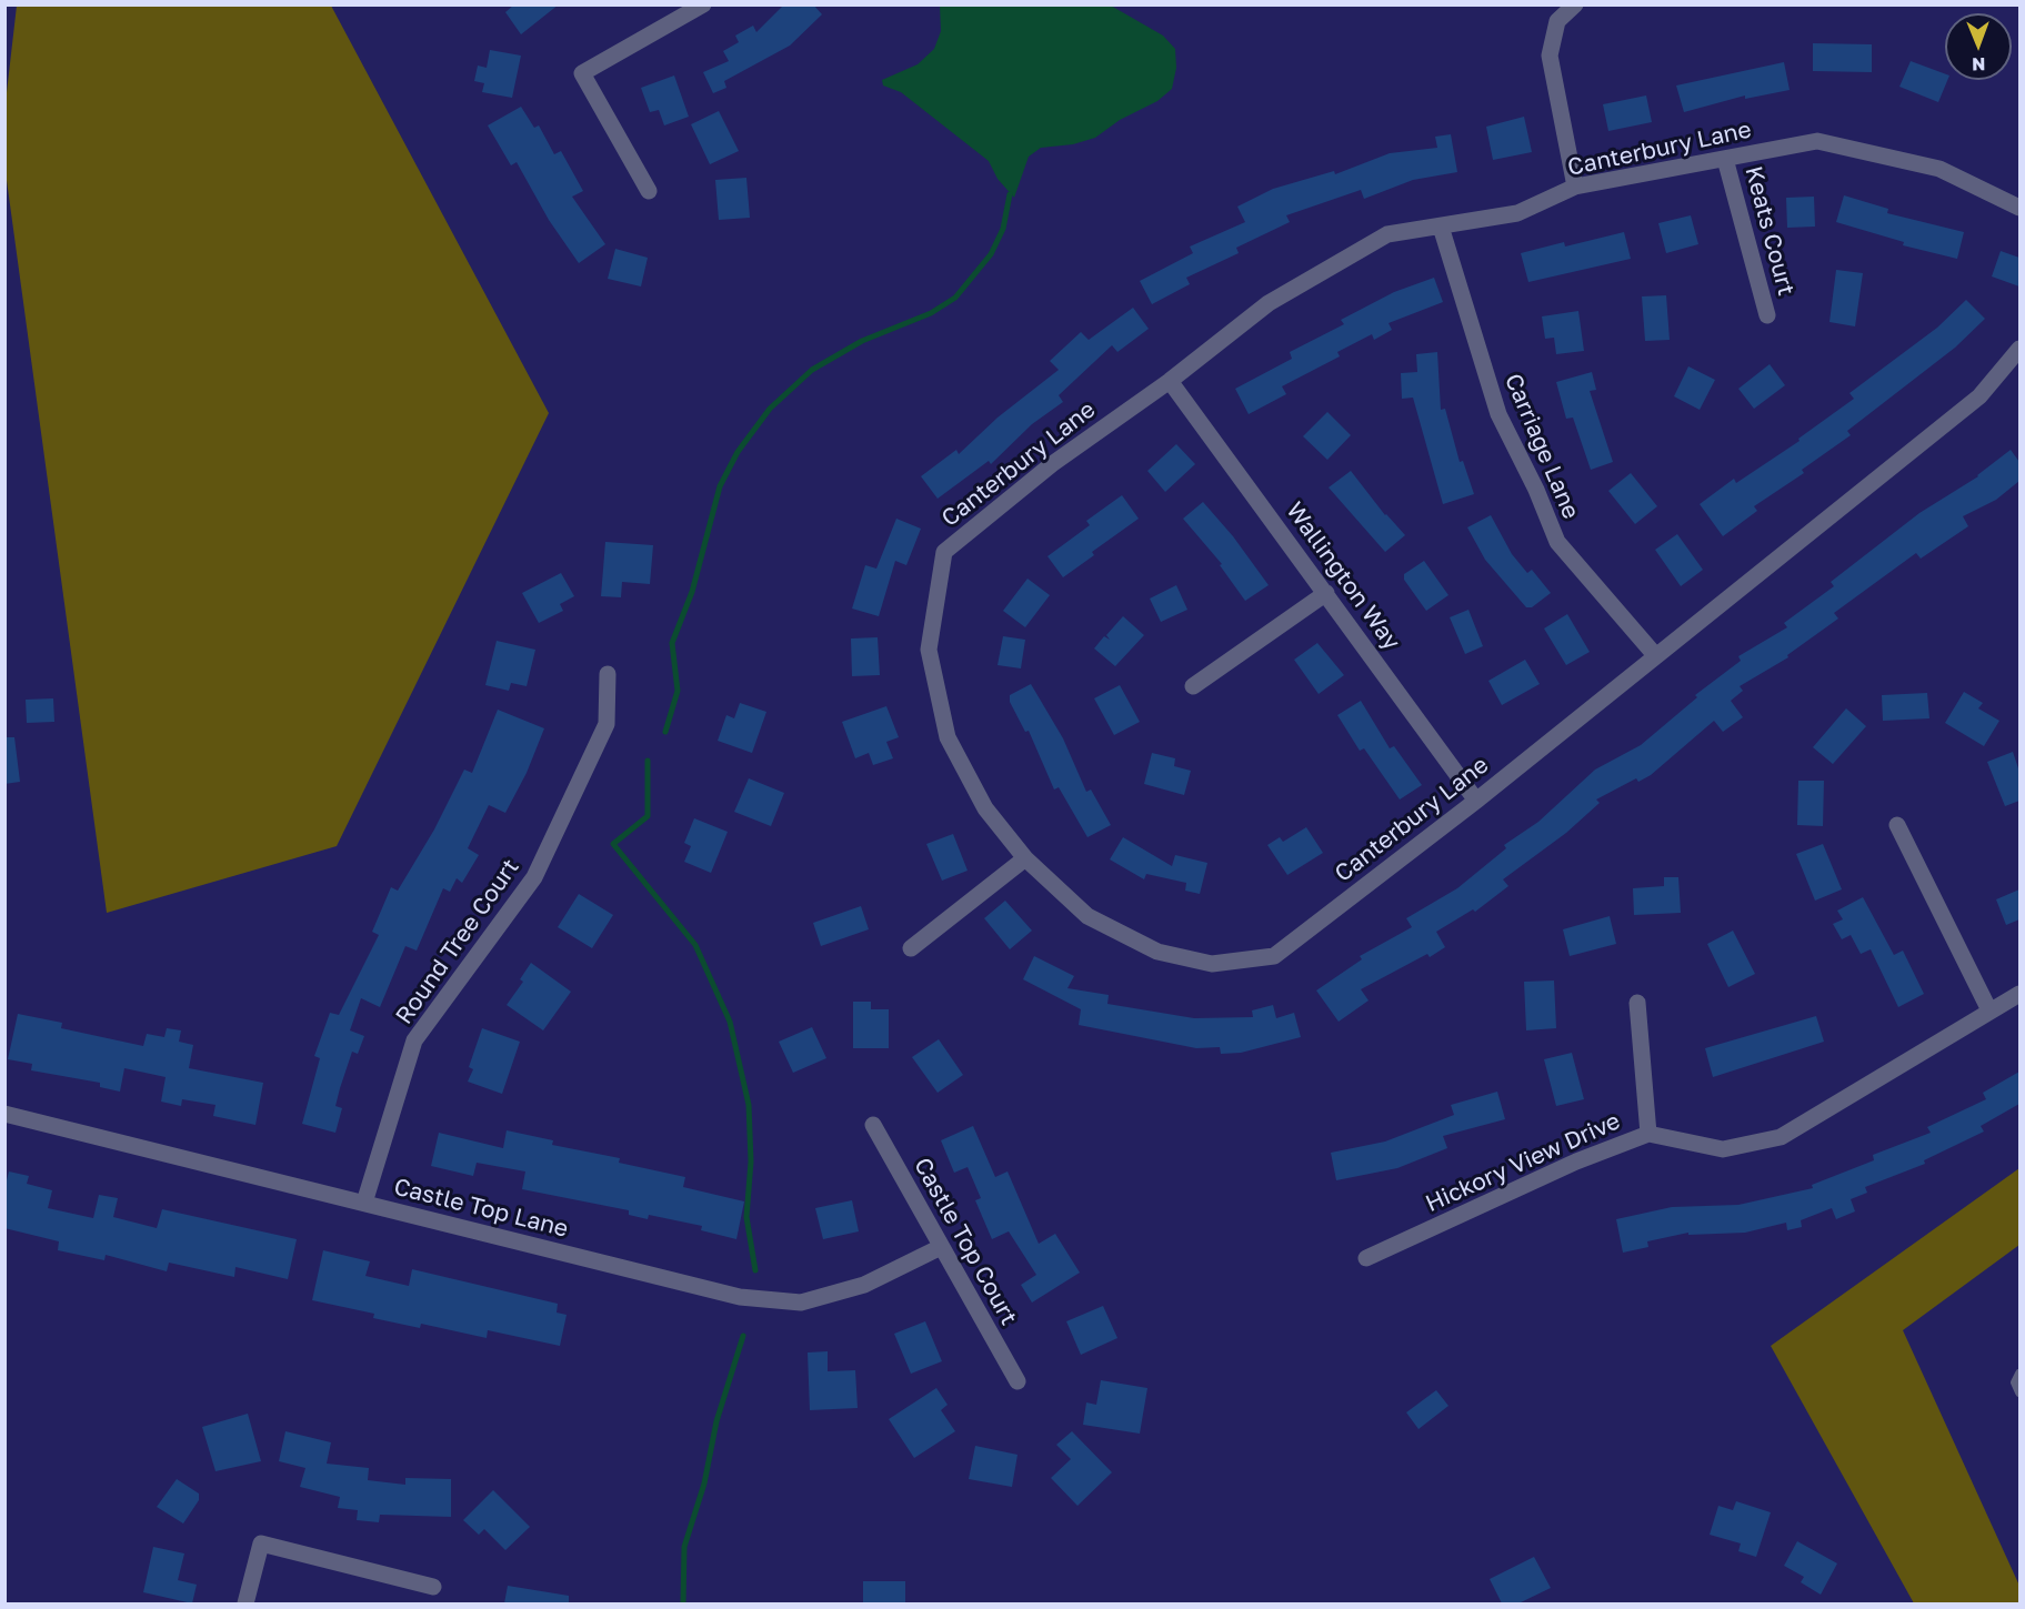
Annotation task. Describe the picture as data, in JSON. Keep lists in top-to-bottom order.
{
  "streets": {
    "street": [
      "Canterbury Lane",
      "Keats Court",
      "Carriage Lane",
      "Wallington Way",
      "Round Tree Court",
      "Hickory View Drive",
      "Castle Top Lane",
      "Castle Top Court"
    ]
  },
  "crossings": [
    ["Canterbury Lane", "Keats Court"],
    ["Canterbury Lane", "Carriage Lane"],
    ["Canterbury Lane", "Wallington Way"],
    ["Round Tree Court", "Castle Top Lane"],
    ["Castle Top Lane", "Castle Top Court"]
  ],
  "north": "bottom"
}
